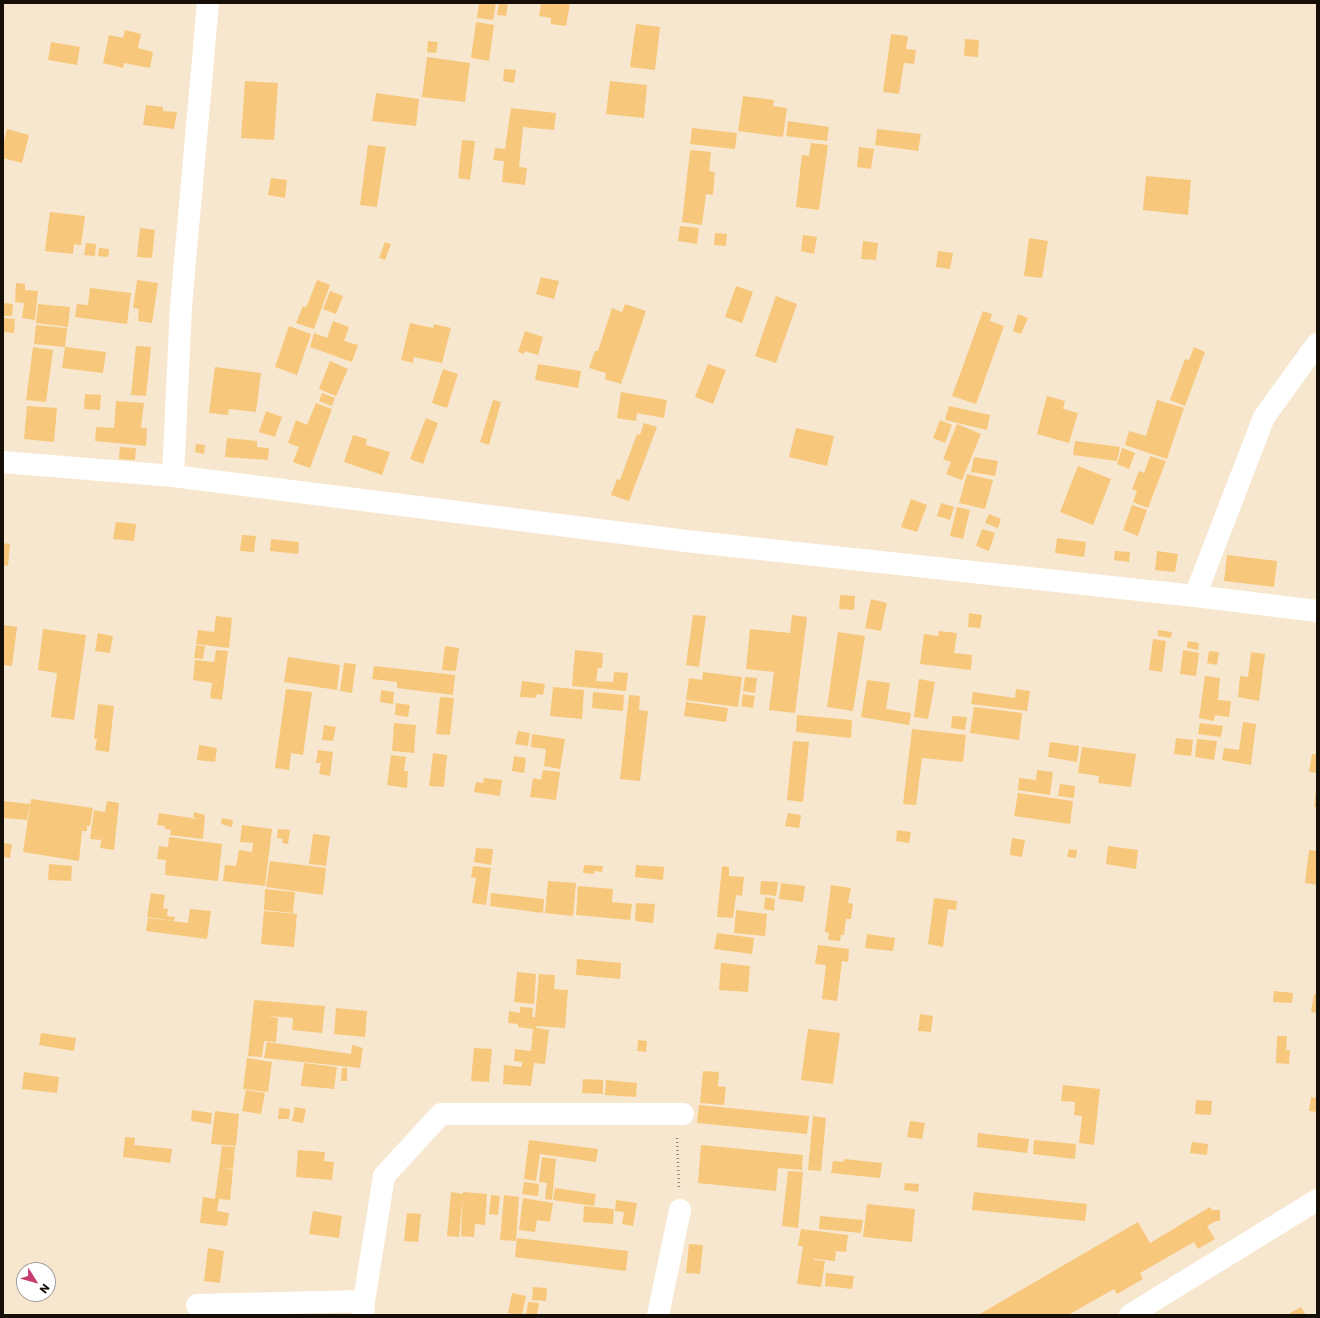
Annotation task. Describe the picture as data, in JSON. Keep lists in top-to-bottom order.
{
  "north": "bottom right"
}
